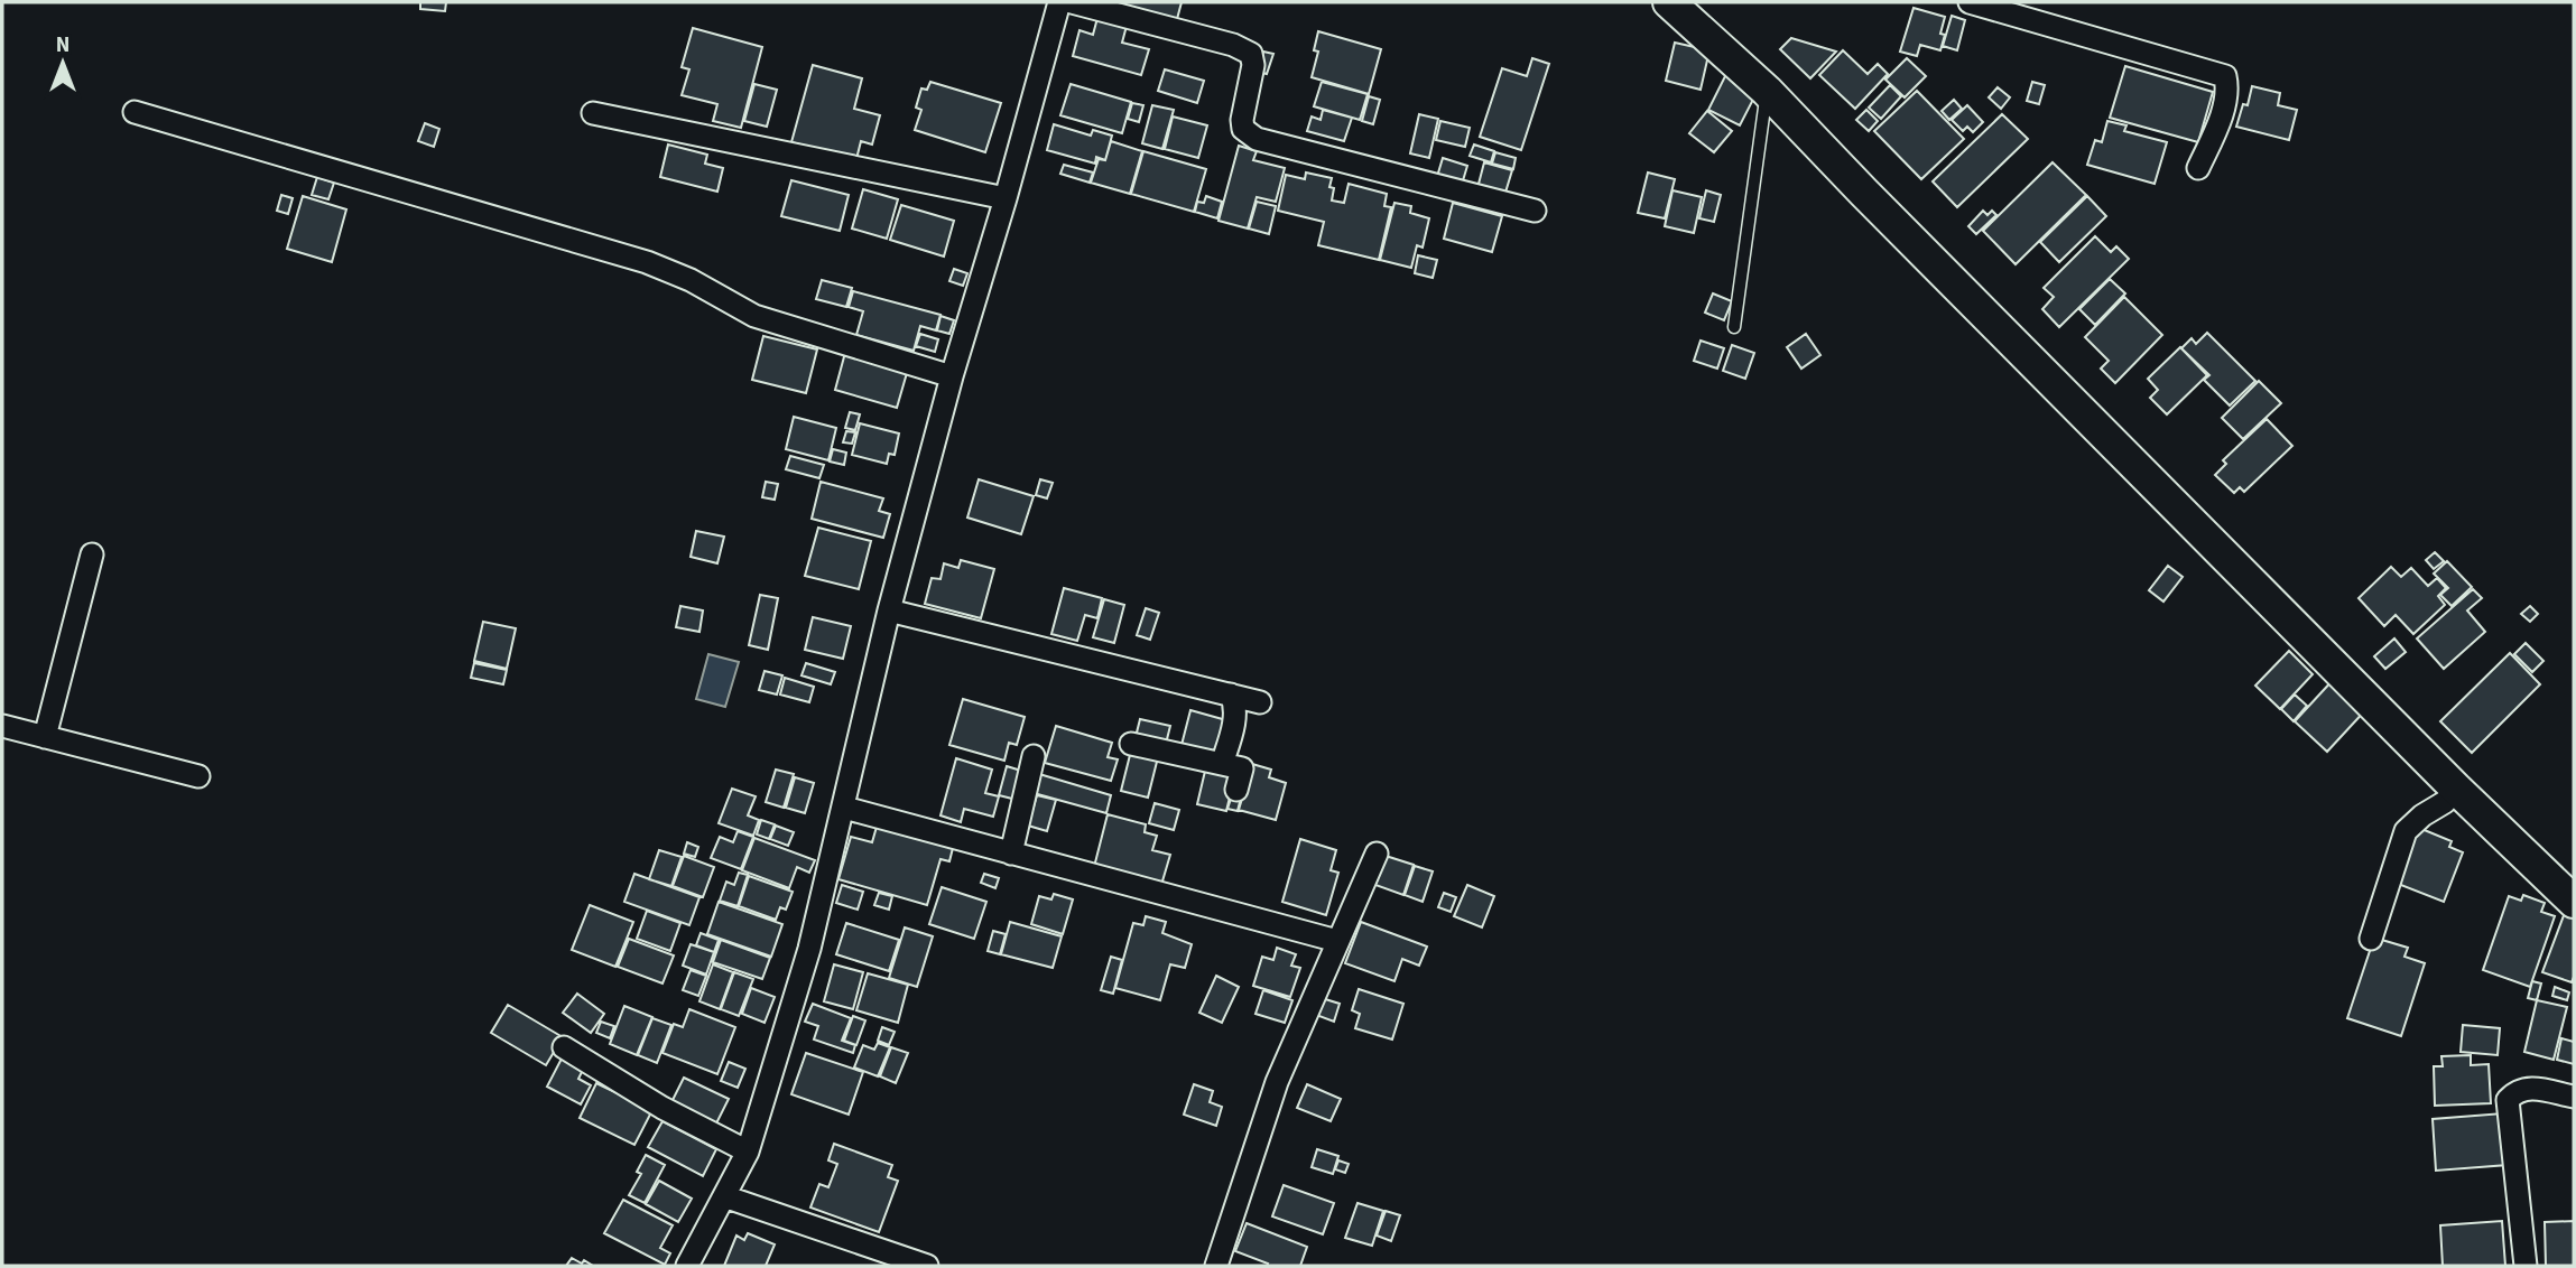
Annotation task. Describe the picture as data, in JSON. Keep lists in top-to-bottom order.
{
  "north": "top"
}
